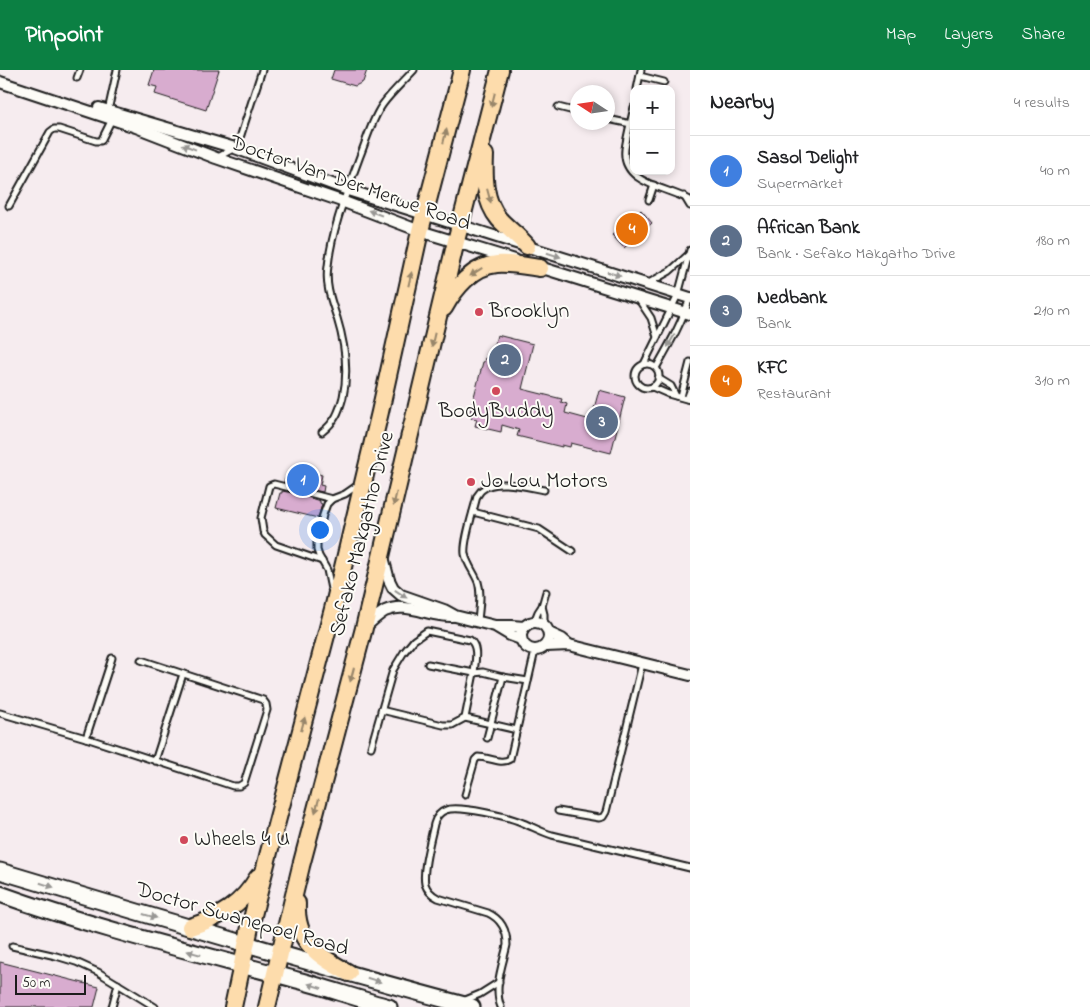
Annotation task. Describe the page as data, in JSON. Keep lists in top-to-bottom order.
{
  "streets": {
    "main road": ["Sefako Makgatho Drive", "Doctor Swanepoel Road"],
    "street": ["Doctor Van Der Merwe Road"]
  },
  "crossings": [
    ["Doctor Van Der Merwe Road", "Sefako Makgatho Drive"],
    ["Sefako Makgatho Drive", "Doctor Swanepoel Road"]
  ],
  "places": [
    "Brooklyn",
    "BodyBuddy",
    "Jo Lou Motors",
    "Wheels 4 U"
  ],
  "scale_bar": "50 m",
  "north": "left",
  "page": {
    "header": "Pinpoint",
    "nav": ["Map", "Layers", "Share"],
    "heading": ["Nearby", "4 results"],
    "map_buttons": ["+", "−"],
    "list": [
      {
        "mark": "1",
        "name": "Sasol Delight",
        "note": "Supermarket",
        "value": "40 m"
      },
      {
        "mark": "2",
        "name": "African Bank",
        "note": "Bank · Sefako Makgatho Drive",
        "value": "180 m"
      },
      {
        "mark": "3",
        "name": "Nedbank",
        "note": "Bank",
        "value": "210 m"
      },
      {
        "mark": "4",
        "name": "KFC",
        "note": "Restaurant",
        "value": "310 m"
      }
    ],
    "pins": [
      "4",
      "2",
      "3",
      "1"
    ],
    "scale": "50 m"
  }
}
